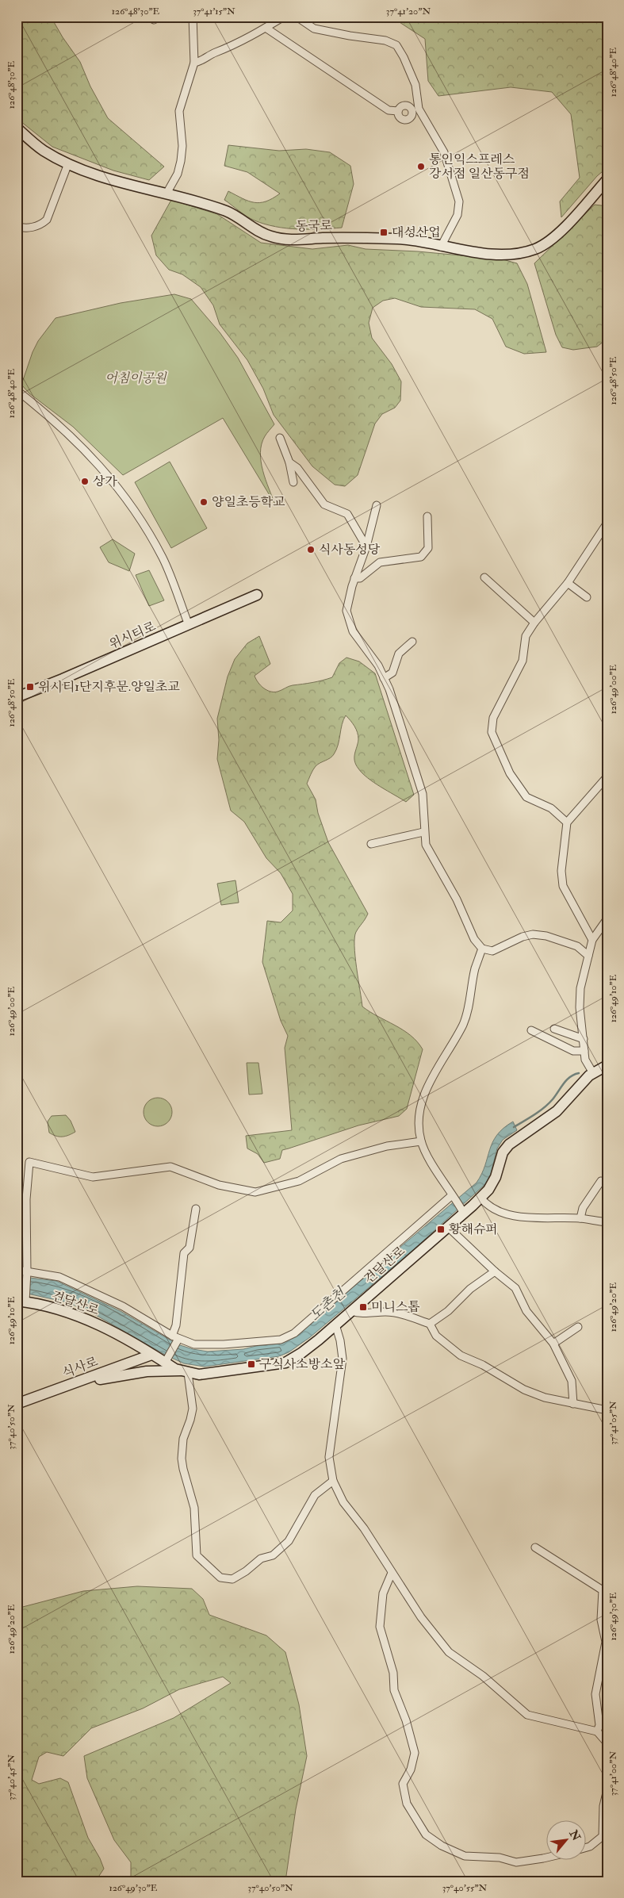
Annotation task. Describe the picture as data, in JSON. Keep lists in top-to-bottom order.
{
  "streets": {
    "street": [
      "동국로",
      "위시티로",
      "견달산로",
      "식사로"
    ]
  },
  "crossings": [
    ["견달산로", "식사로"]
  ],
  "water": ["도촌천"],
  "parks": ["어침이공원"],
  "places": {
    "other": [
      "통인익스프레스 강서점 일산동구점",
      "상가",
      "양일초등학교",
      "식사동성당"
    ],
    "transit": [
      "대성산업",
      "위시티1단지후문.양일초교",
      "황해슈퍼",
      "미니스톱",
      "구식사소방소앞"
    ]
  },
  "north": "top right",
  "coordinates": [
    "126°48'30\"E",
    "37°41'15\"N",
    "37°41'20\"N",
    "126°48'40\"E",
    "126°48'50\"E",
    "126°49'00\"E",
    "126°49'10\"E",
    "126°49'20\"E",
    "37°41'05\"N",
    "37°40'50\"N",
    "126°49'30\"E",
    "37°41'00\"N",
    "37°40'45\"N",
    "37°40'55\"N"
  ]
}
